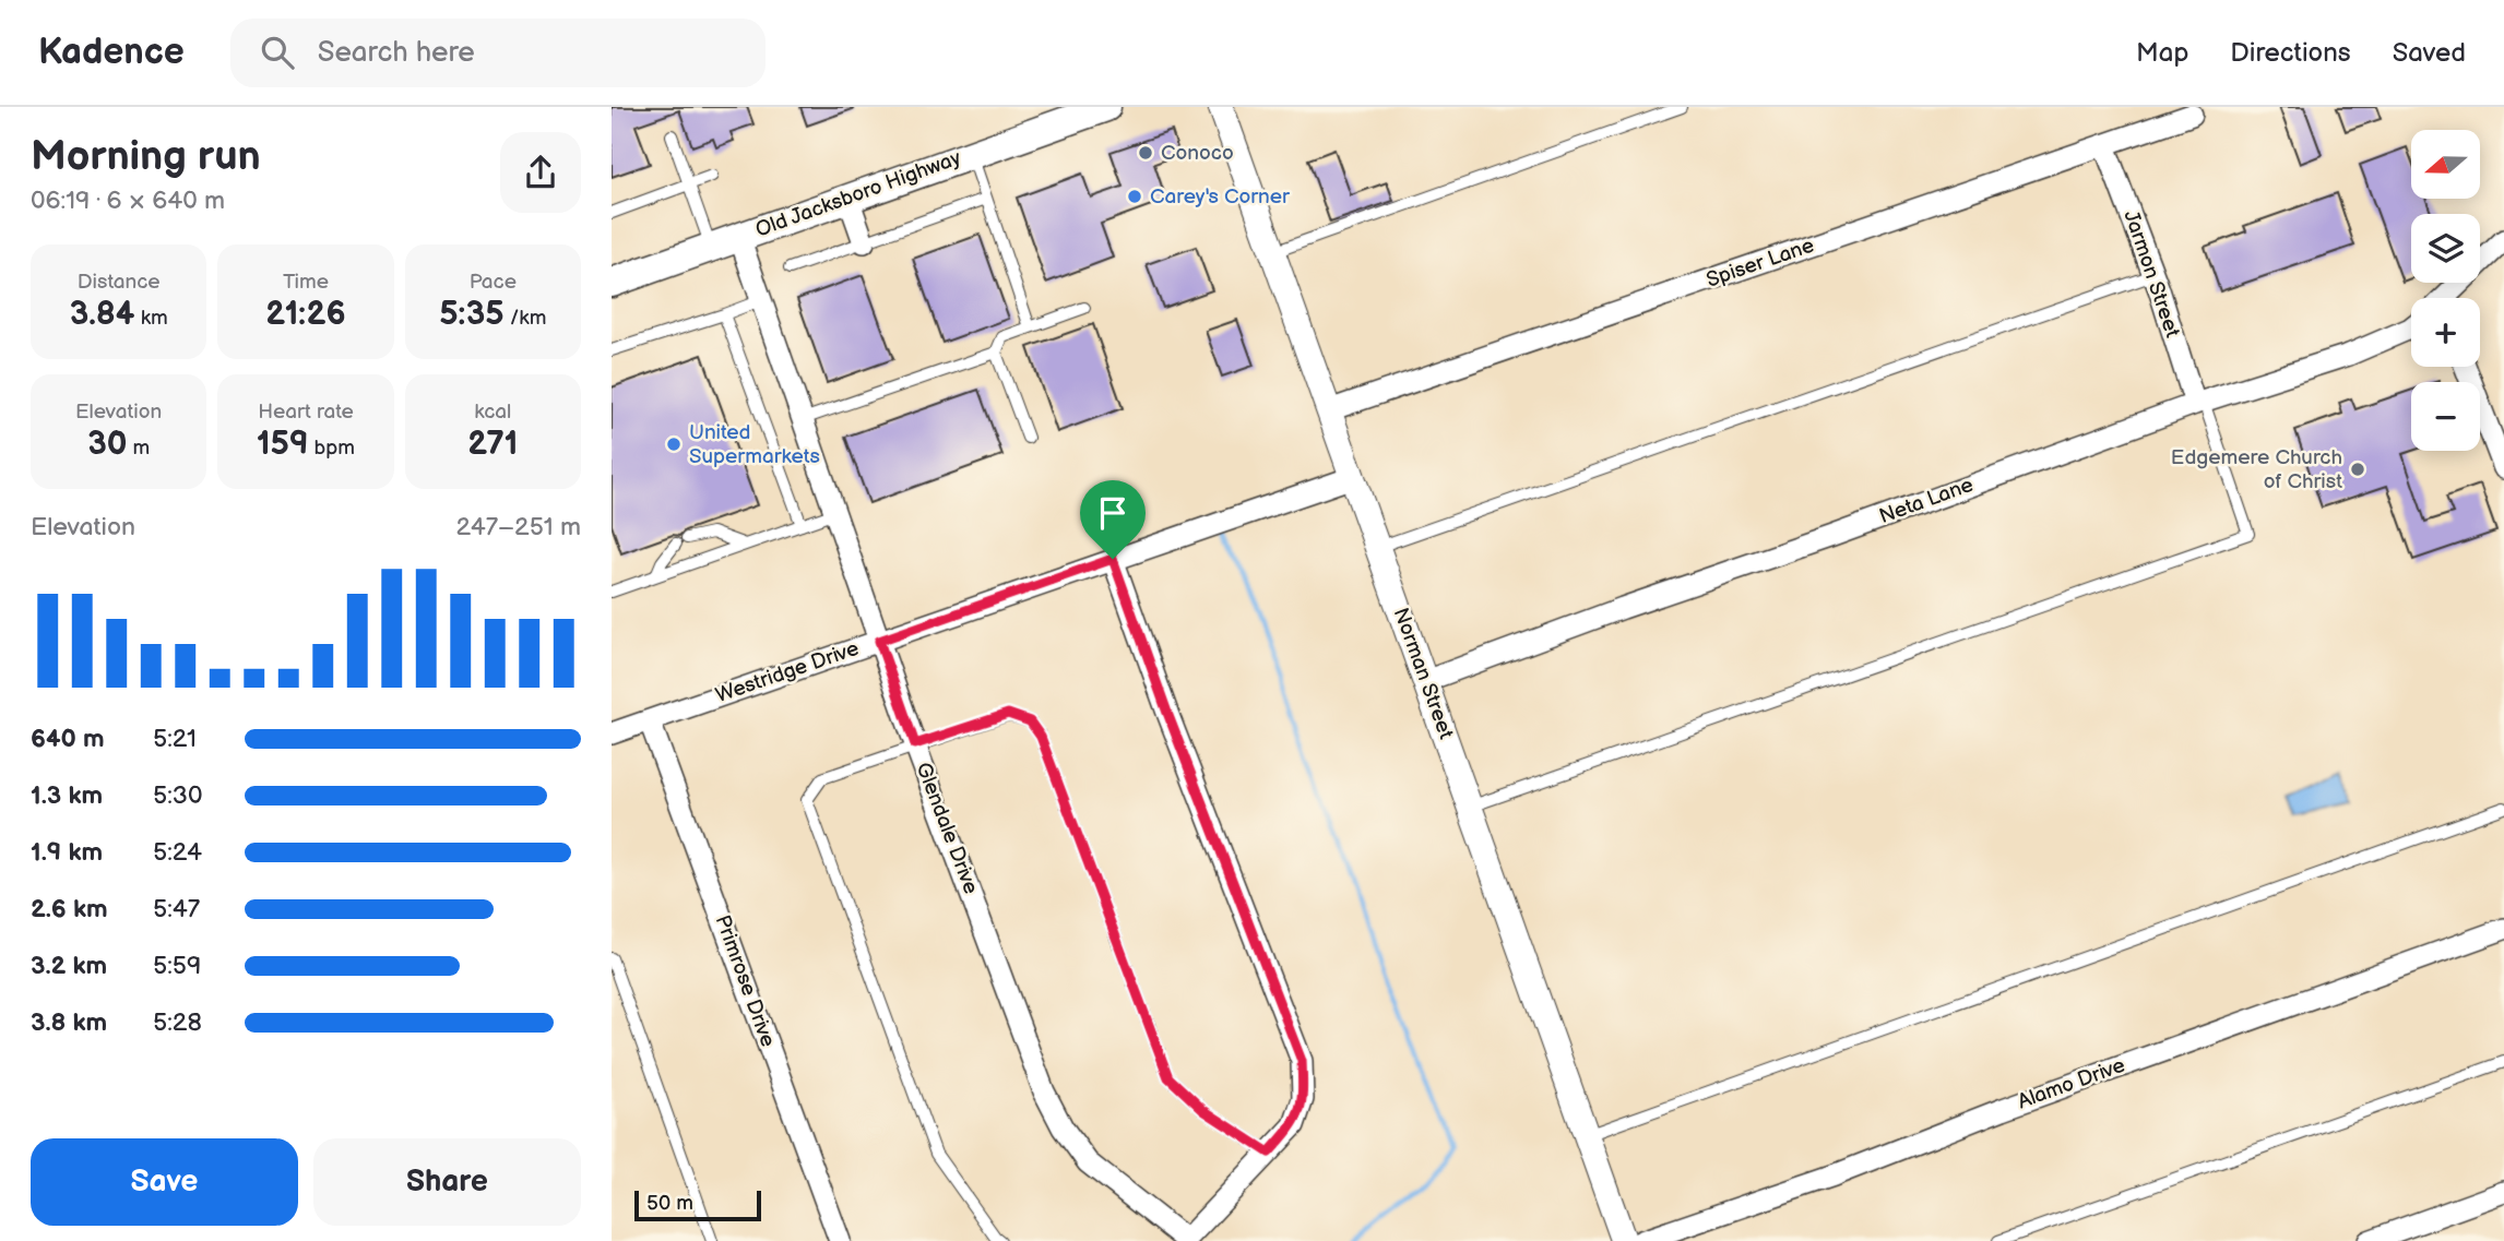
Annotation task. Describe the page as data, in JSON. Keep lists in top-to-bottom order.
{
  "streets": {
    "main road": ["Old Jacksboro Highway"],
    "street": [
      "Spiser Lane",
      "Jarmon Street",
      "Neta Lane",
      "Westridge Drive",
      "Norman Street",
      "Glendale Drive",
      "Primrose Drive",
      "Alamo Drive"
    ]
  },
  "crossings": [
    ["Old Jacksboro Highway", "Glendale Drive"],
    ["Spiser Lane", "Jarmon Street"],
    ["Spiser Lane", "Norman Street"],
    ["Jarmon Street", "Neta Lane"],
    ["Neta Lane", "Norman Street"],
    ["Westridge Drive", "Norman Street"],
    ["Westridge Drive", "Glendale Drive"],
    ["Westridge Drive", "Primrose Drive"]
  ],
  "places": [
    "Conoco",
    "Carey's Corner",
    "United Supermarkets",
    "Edgemere Church of Christ"
  ],
  "scale_bar": "50 m",
  "north": "left",
  "page": {
    "header": "Kadence",
    "search": "Search here",
    "nav": ["Map", "Directions", "Saved"],
    "heading": ["Morning run", "06:19 · 6 × 640 m"],
    "map_buttons": ["+", "−"],
    "stats": [
      ["Distance", "3.84 km"],
      ["Time", "21:26"],
      ["Pace", "5:35 /km"],
      ["Elevation", "30 m"],
      ["Heart rate", "159 bpm"],
      ["kcal", "271"]
    ],
    "chart": ["Elevation", "247–251 m"],
    "list": [
      {
        "name": "640 m",
        "note": "5:21"
      },
      {
        "name": "1.3 km",
        "note": "5:30"
      },
      {
        "name": "1.9 km",
        "note": "5:24"
      },
      {
        "name": "2.6 km",
        "note": "5:47"
      },
      {
        "name": "3.2 km",
        "note": "5:59"
      },
      {
        "name": "3.8 km",
        "note": "5:28"
      }
    ],
    "buttons": ["Save", "Share"],
    "scale": "50 m"
  }
}
